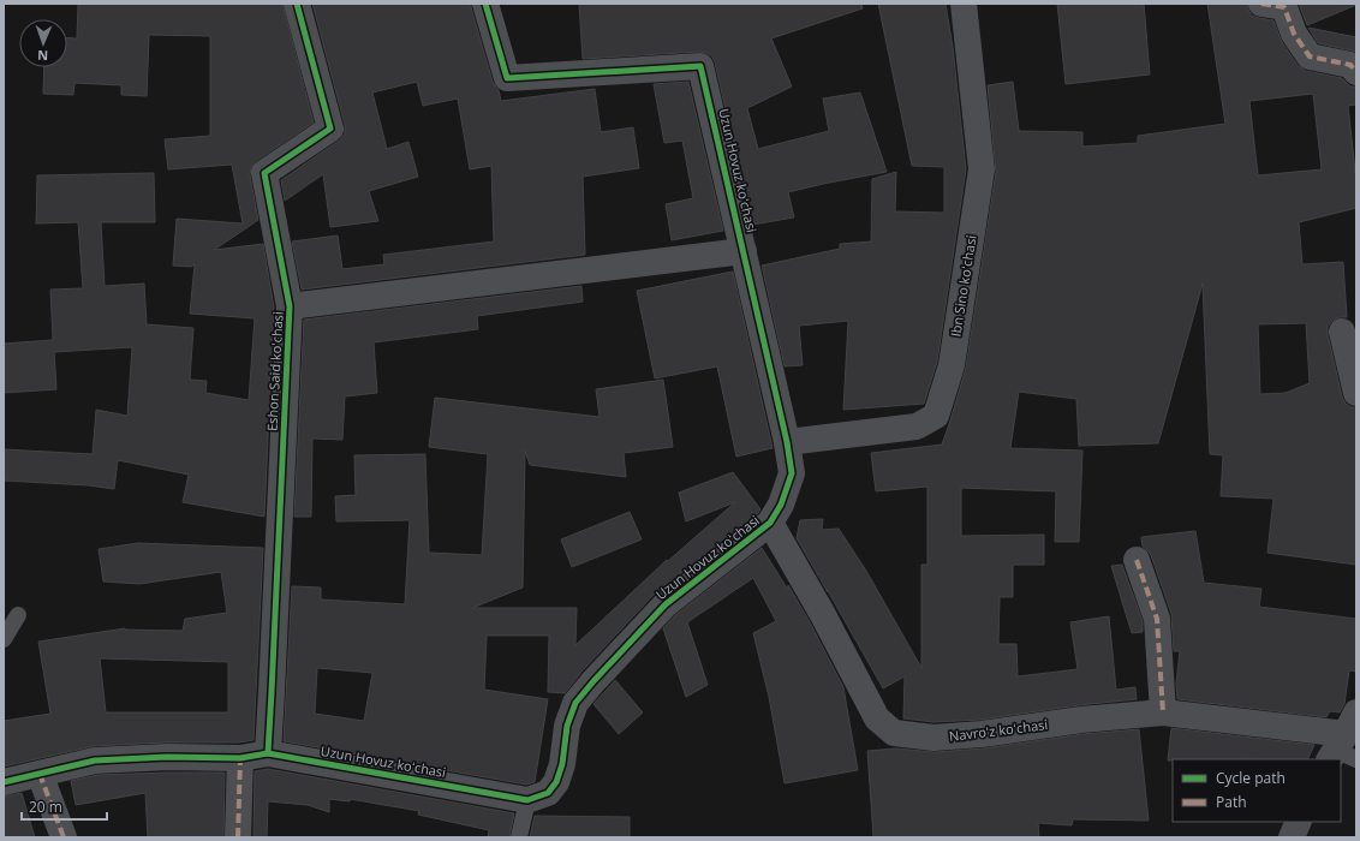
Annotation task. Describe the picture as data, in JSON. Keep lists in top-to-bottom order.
{
  "streets": {
    "street": [
      "Uzun Hovuz koʻchasi",
      "Ibn Sino koʻchasi",
      "Eshon Said koʻchasi",
      "Navroʻz koʻchasi"
    ]
  },
  "crossings": [
    ["Uzun Hovuz koʻchasi", "Ibn Sino koʻchasi"],
    ["Uzun Hovuz koʻchasi", "Eshon Said koʻchasi"],
    ["Uzun Hovuz koʻchasi", "Navroʻz koʻchasi"]
  ],
  "legend": ["Cycle path", "Path"],
  "scale_bar": "20 m",
  "north": "bottom"
}
